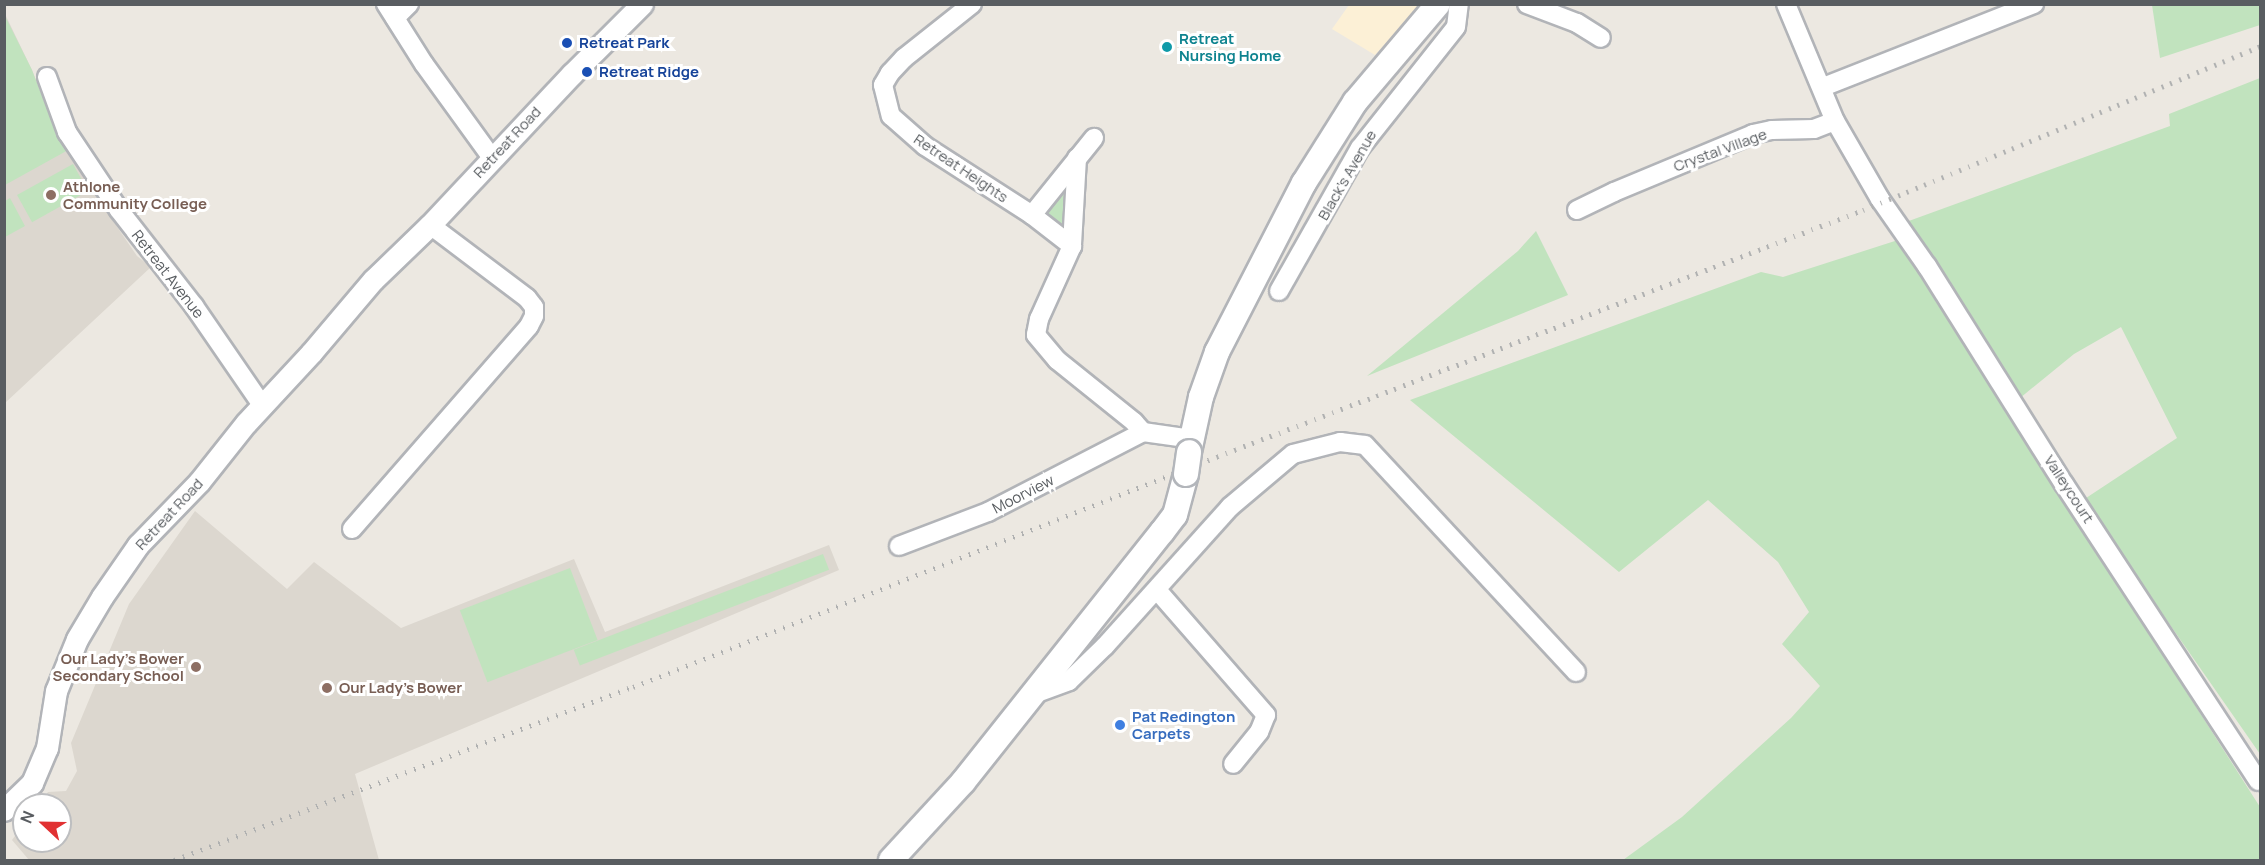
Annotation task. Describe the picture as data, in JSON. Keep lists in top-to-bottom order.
{
  "streets": {
    "street": [
      "Retreat Road",
      "Crystal Village",
      "Retreat Heights",
      "Black's Avenue",
      "Retreat Avenue",
      "Valleycourt",
      "Moorview"
    ]
  },
  "crossings": [
    ["Retreat Road", "Retreat Avenue"],
    ["Crystal Village", "Valleycourt"]
  ],
  "places": [
    "Retreat Park",
    "Retreat Nursing Home",
    "Retreat Ridge",
    "Athlone Community College",
    "Our Lady's Bower Secondary School",
    "Our Lady's Bower",
    "Pat Redington Carpets"
  ],
  "north": "left"
}
